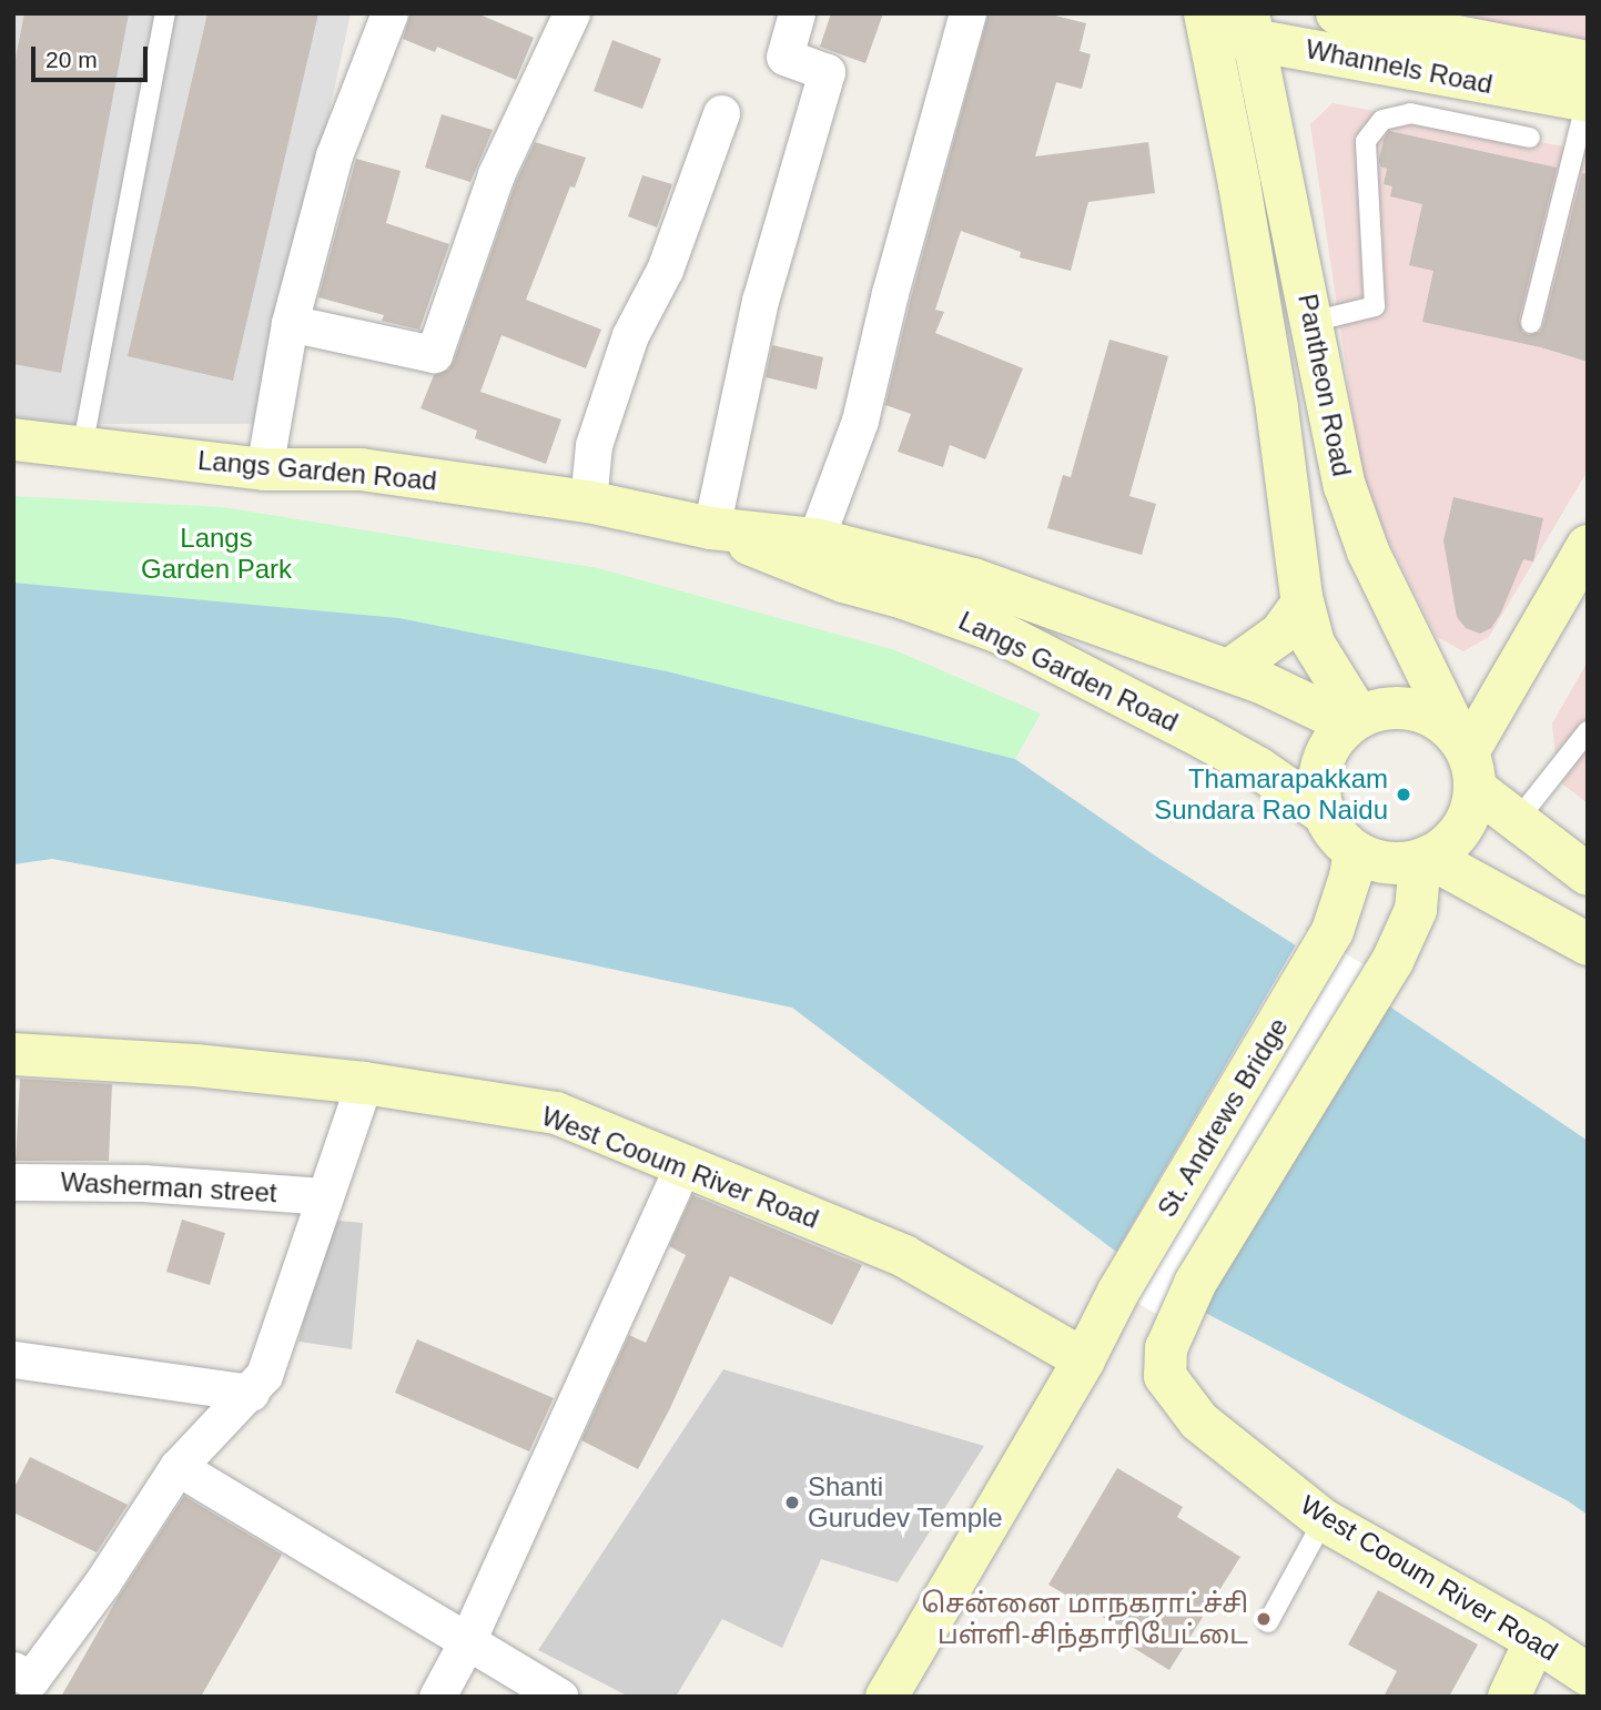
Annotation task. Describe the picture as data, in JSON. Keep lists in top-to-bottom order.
{
  "streets": {
    "main road": [
      "Whannels Road",
      "Pantheon Road",
      "Langs Garden Road",
      "St. Andrews Bridge",
      "West Cooum River Road"
    ],
    "street": ["Washerman street"]
  },
  "crossings": [
    ["Whannels Road", "Pantheon Road"],
    ["Pantheon Road", "Langs Garden Road"],
    ["Pantheon Road", "St. Andrews Bridge"],
    ["Langs Garden Road", "St. Andrews Bridge"],
    ["St. Andrews Bridge", "West Cooum River Road"]
  ],
  "parks": ["Langs Garden Park"],
  "places": ["Thamarapakkam Sundara Rao Naidu", "Shanti Gurudev Temple", "சென்னை மாநகராட்ச்சி பள்ளி-சிந்தாரிபேட்டை"],
  "scale_bar": "20 m"
}
